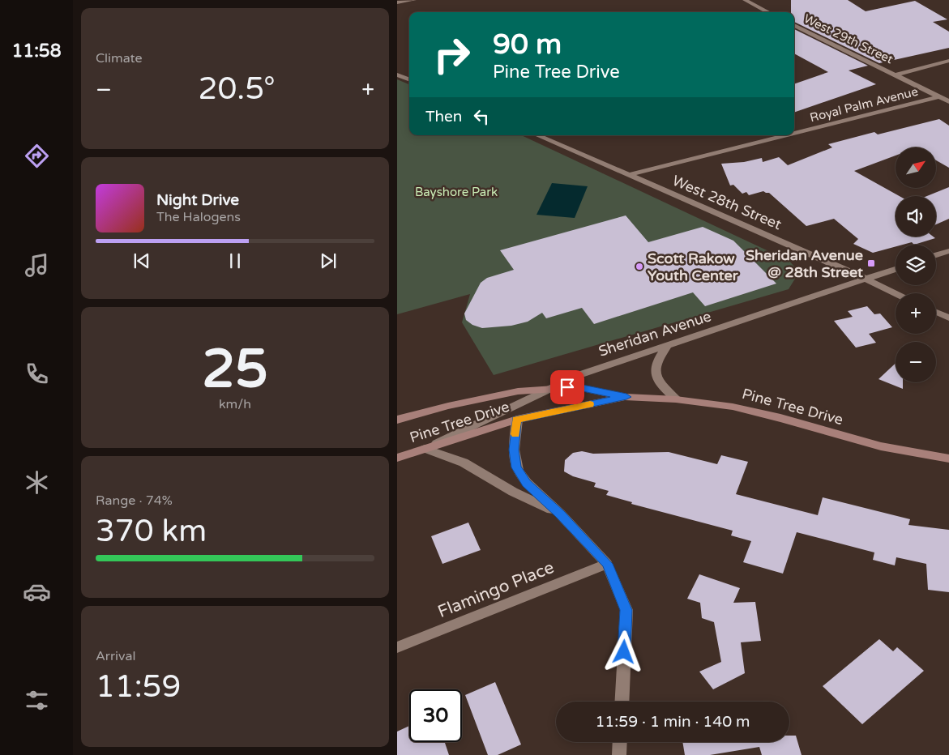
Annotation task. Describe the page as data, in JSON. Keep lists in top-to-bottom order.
{
  "streets": {
    "main road": ["Pine Tree Drive"],
    "street": [
      "West 29th Street",
      "Royal Palm Avenue",
      "West 28th Street",
      "Sheridan Avenue",
      "Flamingo Place"
    ]
  },
  "crossings": [
    ["West 29th Street", "Royal Palm Avenue"],
    ["Royal Palm Avenue", "West 28th Street"],
    ["West 28th Street", "Sheridan Avenue"],
    ["Sheridan Avenue", "Pine Tree Drive"]
  ],
  "parks": ["Bayshore Park"],
  "places": {
    "transit": ["Sheridan Avenue @ 28th Street"],
    "other": ["Scott Rakow Youth Center"]
  },
  "north": "top right",
  "page": {
    "tabs": "11:58",
    "tile": [
      "Climate",
      ["25", "km/h"],
      ["Range · 74%", "370 km"],
      ["Arrival", "11:59"]
    ],
    "turn": ["90 m", "Pine Tree Drive"],
    "heat": ["−", "20.5°", "+"],
    "then": "Then",
    "map_buttons": ["+", "−"],
    "song": ["Night Drive", "The Halogens"],
    "limit": "30",
    "trip": "11:59 · 1 min · 140 m"
  }
}
